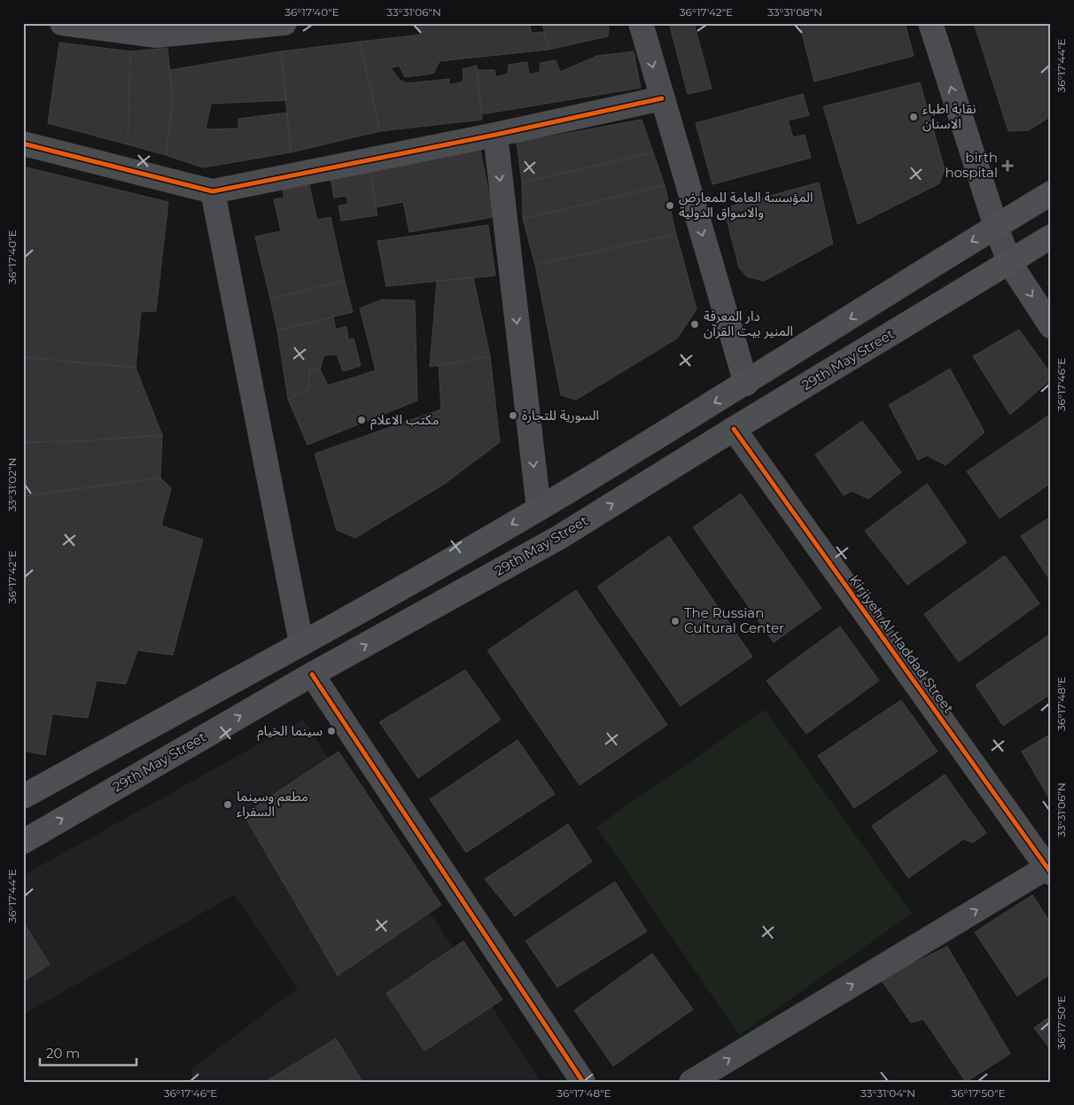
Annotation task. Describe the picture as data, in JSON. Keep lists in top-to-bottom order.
{
  "streets": {
    "main road": ["29th May Street"],
    "street": ["Kirjiyeh Al Haddad Street"]
  },
  "crossings": [
    ["29th May Street", "Kirjiyeh Al Haddad Street"]
  ],
  "places": {
    "other": [
      "نقابة اطباء الاسنان",
      "المؤسسة العامة للمعارض والاسواق الدولية",
      "دار المعرفة المنير بيت القرآن",
      "السورية للتجارة",
      "مكتب الاعلام",
      "The Russian Cultural Center",
      "سينما الخيام",
      "مطعم وسينما السفراء"
    ],
    "health": ["birth hospital"]
  },
  "scale_bar": "20 m",
  "coordinates": [
    "36°17'40\"E",
    "33°31'06\"N",
    "36°17'42\"E",
    "33°31'08\"N",
    "36°17'44\"E",
    "36°17'46\"E",
    "33°31'02\"N",
    "36°17'48\"E",
    "36°17'50\"E",
    "33°31'04\"N"
  ]
}
